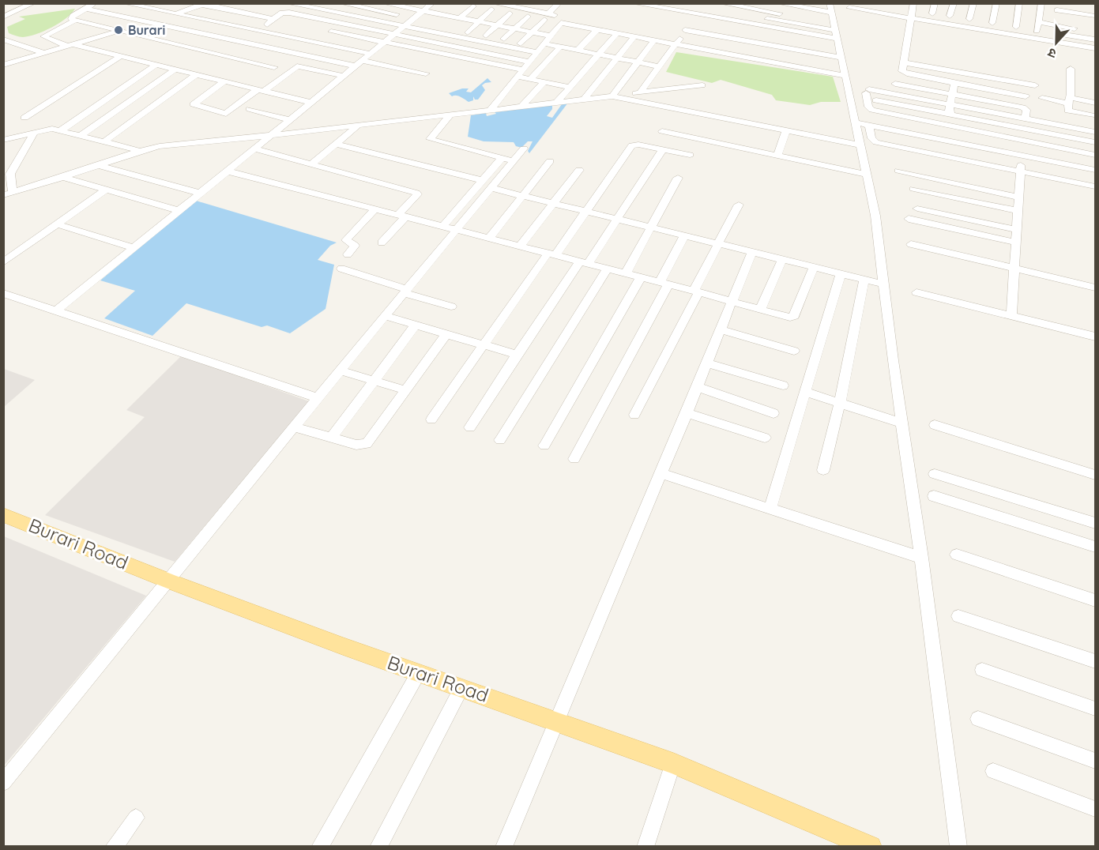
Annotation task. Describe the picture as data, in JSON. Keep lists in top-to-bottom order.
{
  "streets": {
    "main road": ["Burari Road"]
  },
  "places": ["Burari"],
  "north": "bottom"
}
